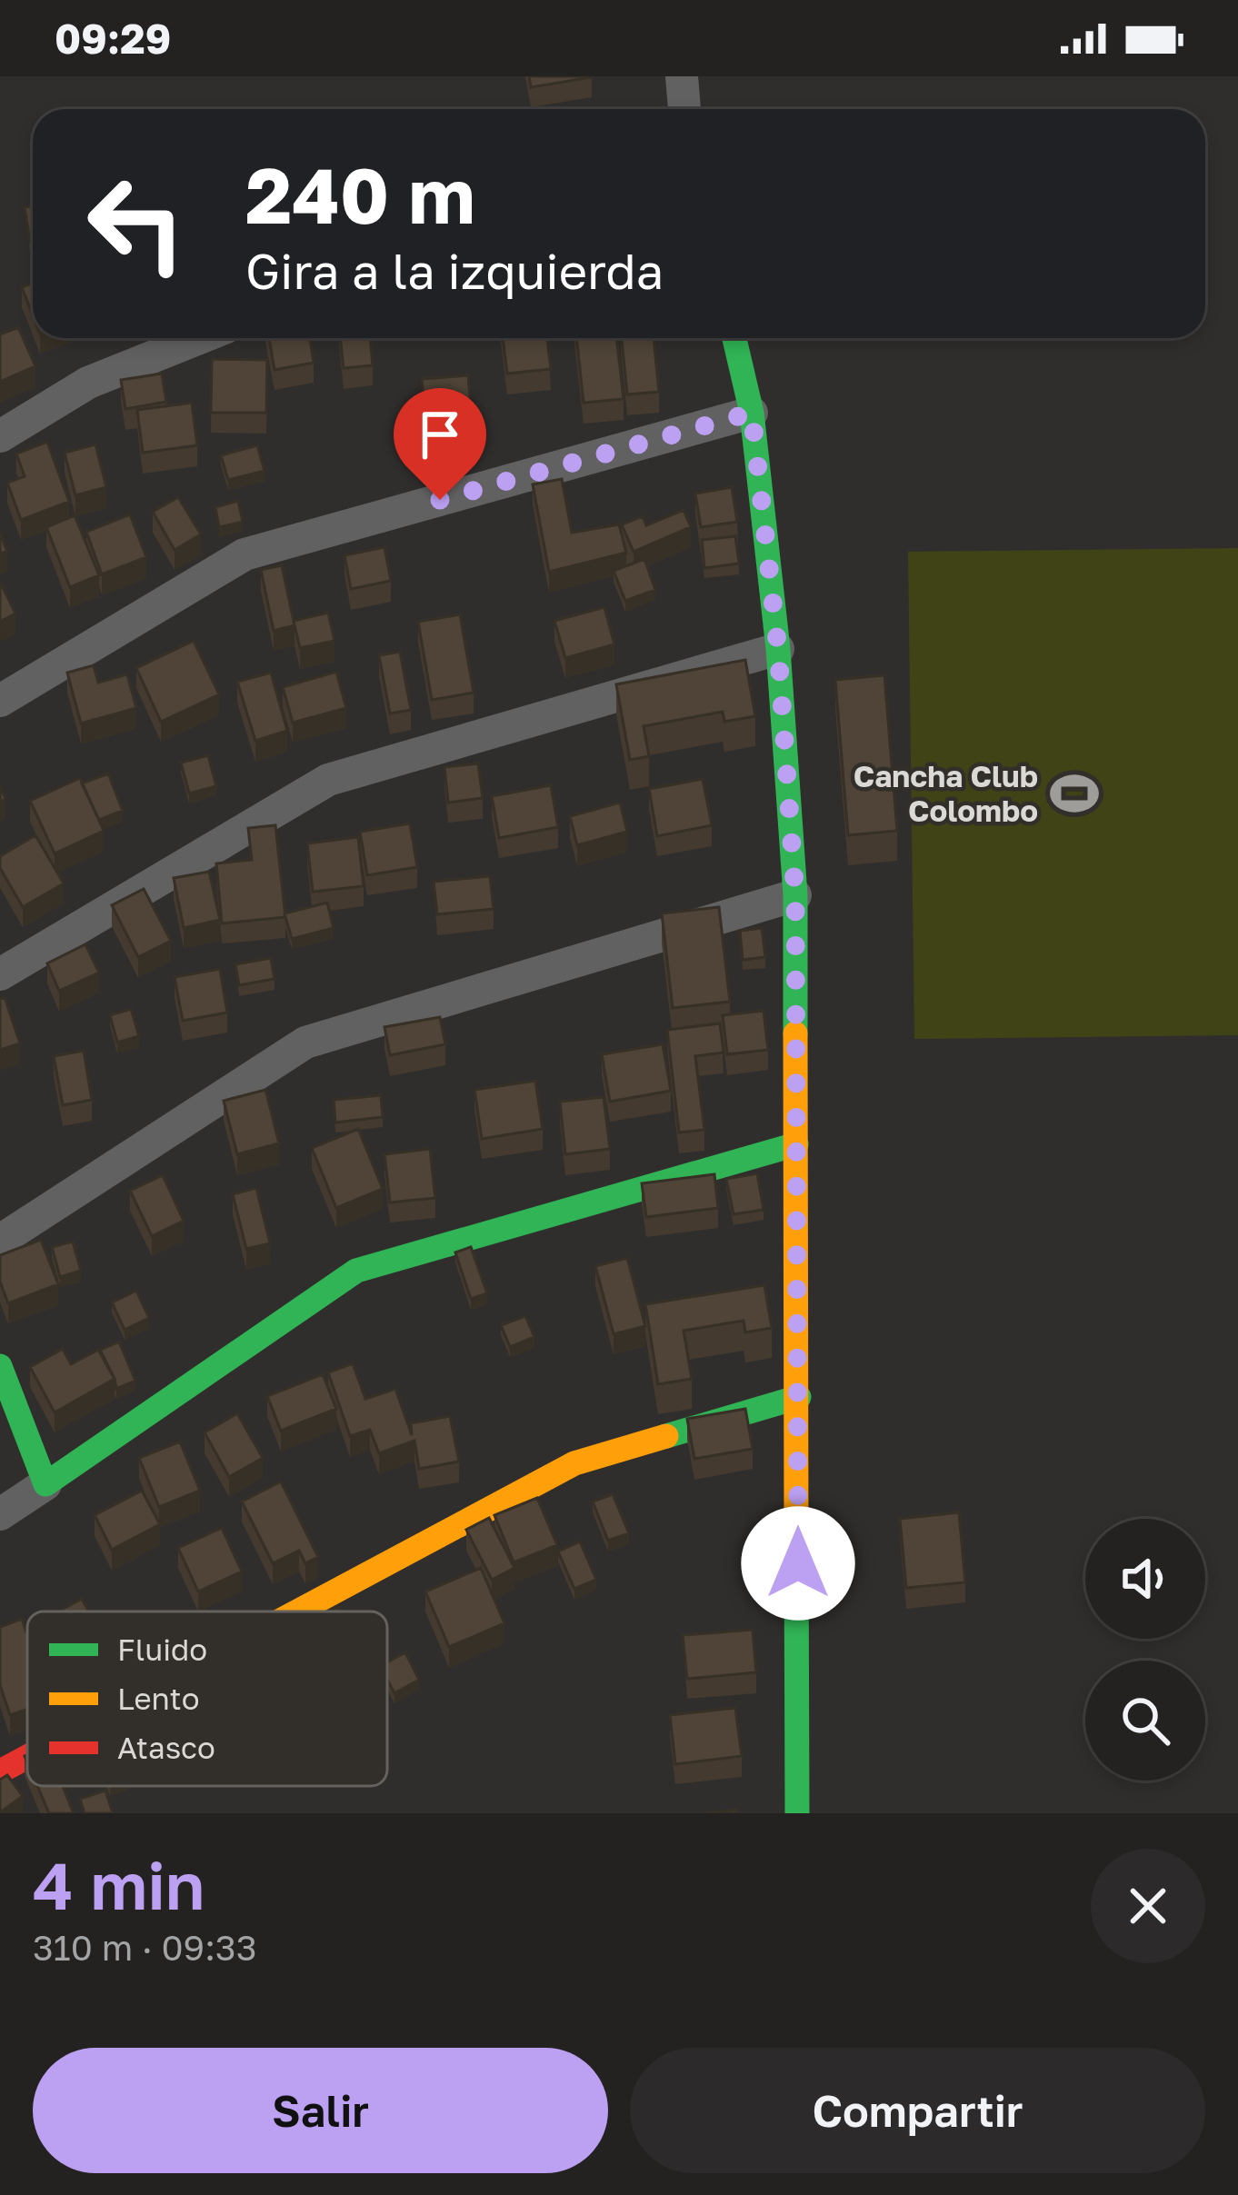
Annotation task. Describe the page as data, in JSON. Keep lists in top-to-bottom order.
{
  "places": {
    "sports": ["Cancha Club Colombo"]
  },
  "legend": ["Fluido", "Lento", "Atasco"],
  "page": {
    "status": "09:29",
    "turn": ["240 m", "Gira a la izquierda"],
    "heading": ["4 min", "310 m · 09:33"],
    "buttons": ["Salir", "Compartir"]
  }
}
